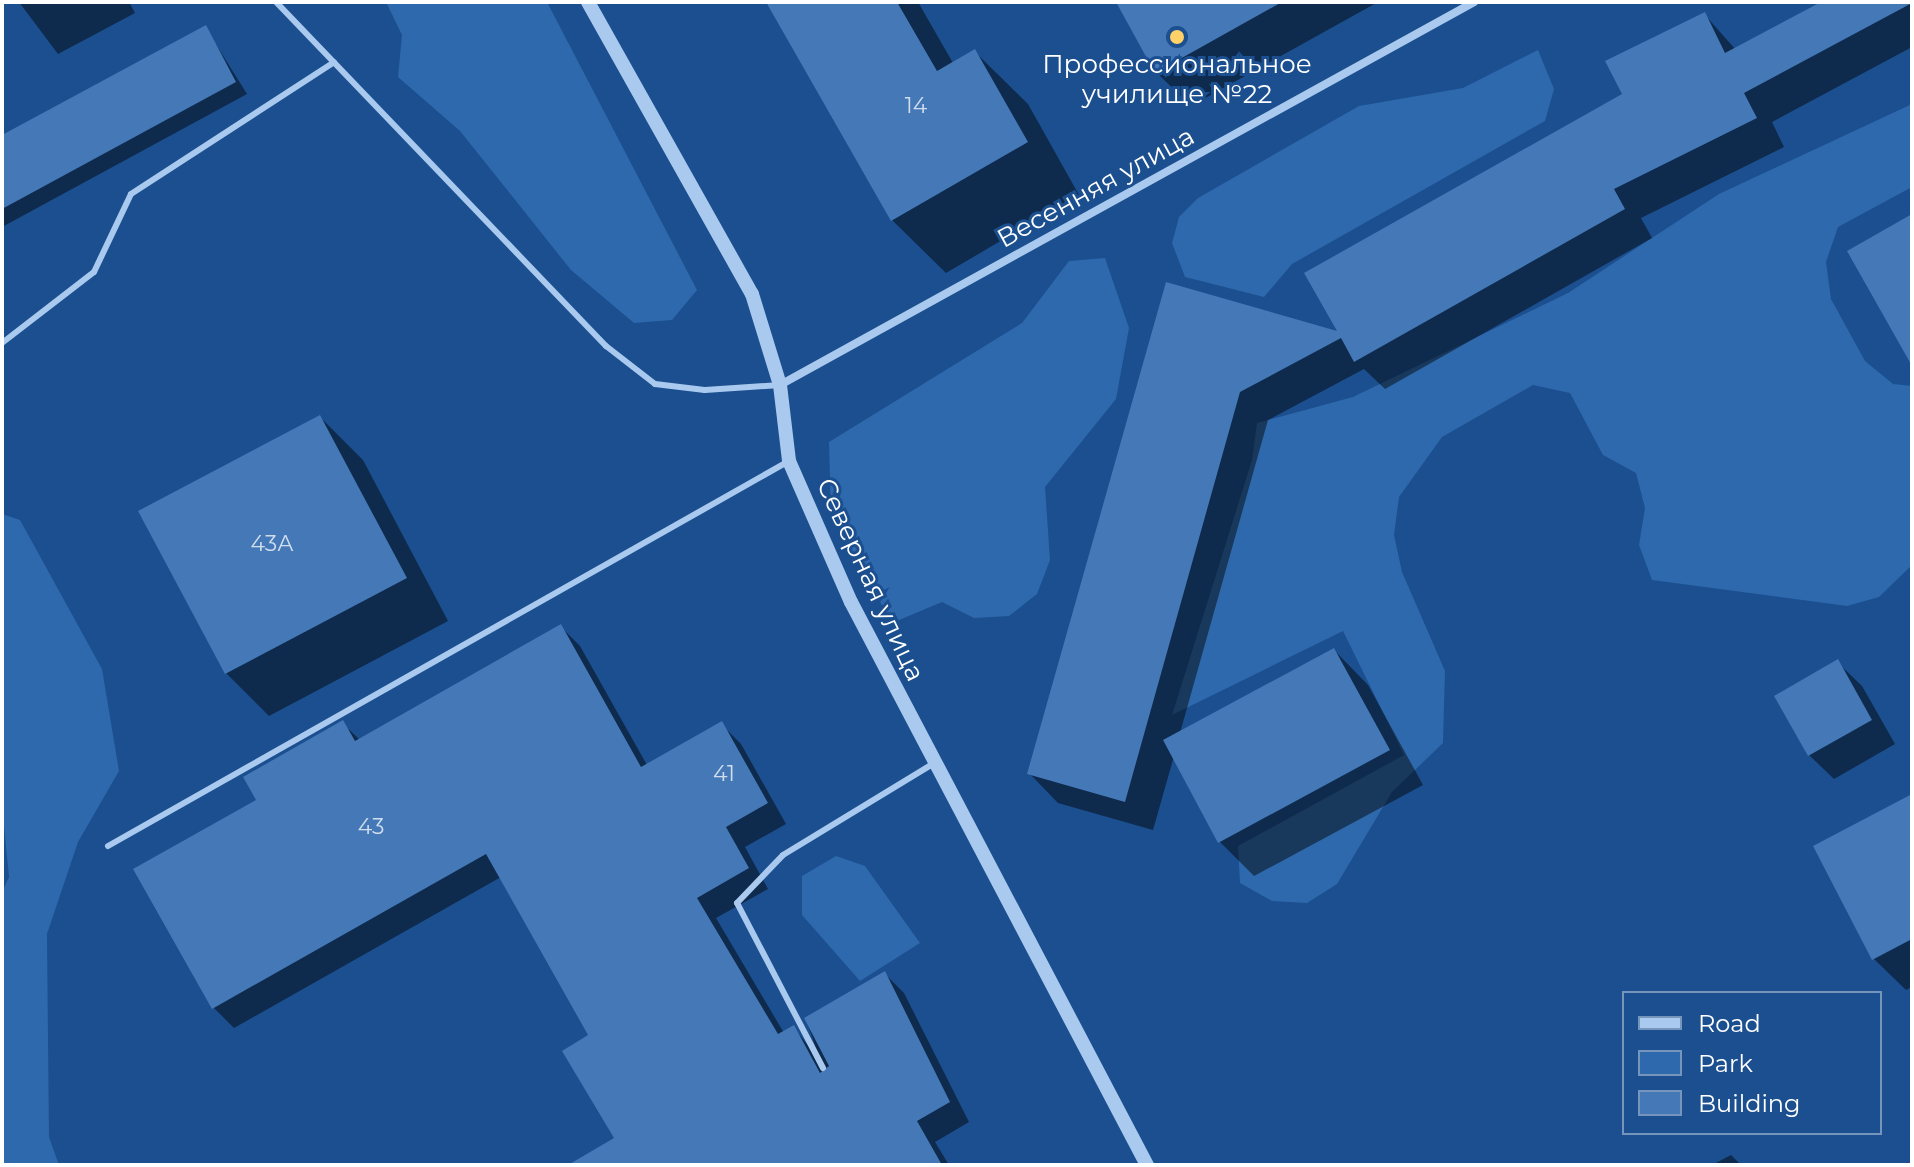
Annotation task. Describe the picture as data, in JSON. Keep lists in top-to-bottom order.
{
  "streets": {
    "street": ["Весенняя улица", "Северная улица"]
  },
  "crossings": [
    ["Весенняя улица", "Северная улица"]
  ],
  "places": ["Профессиональное училище №22"],
  "house_numbers": [
    "14",
    "43А",
    "41",
    "43"
  ],
  "legend": ["Road", "Park", "Building"]
}
